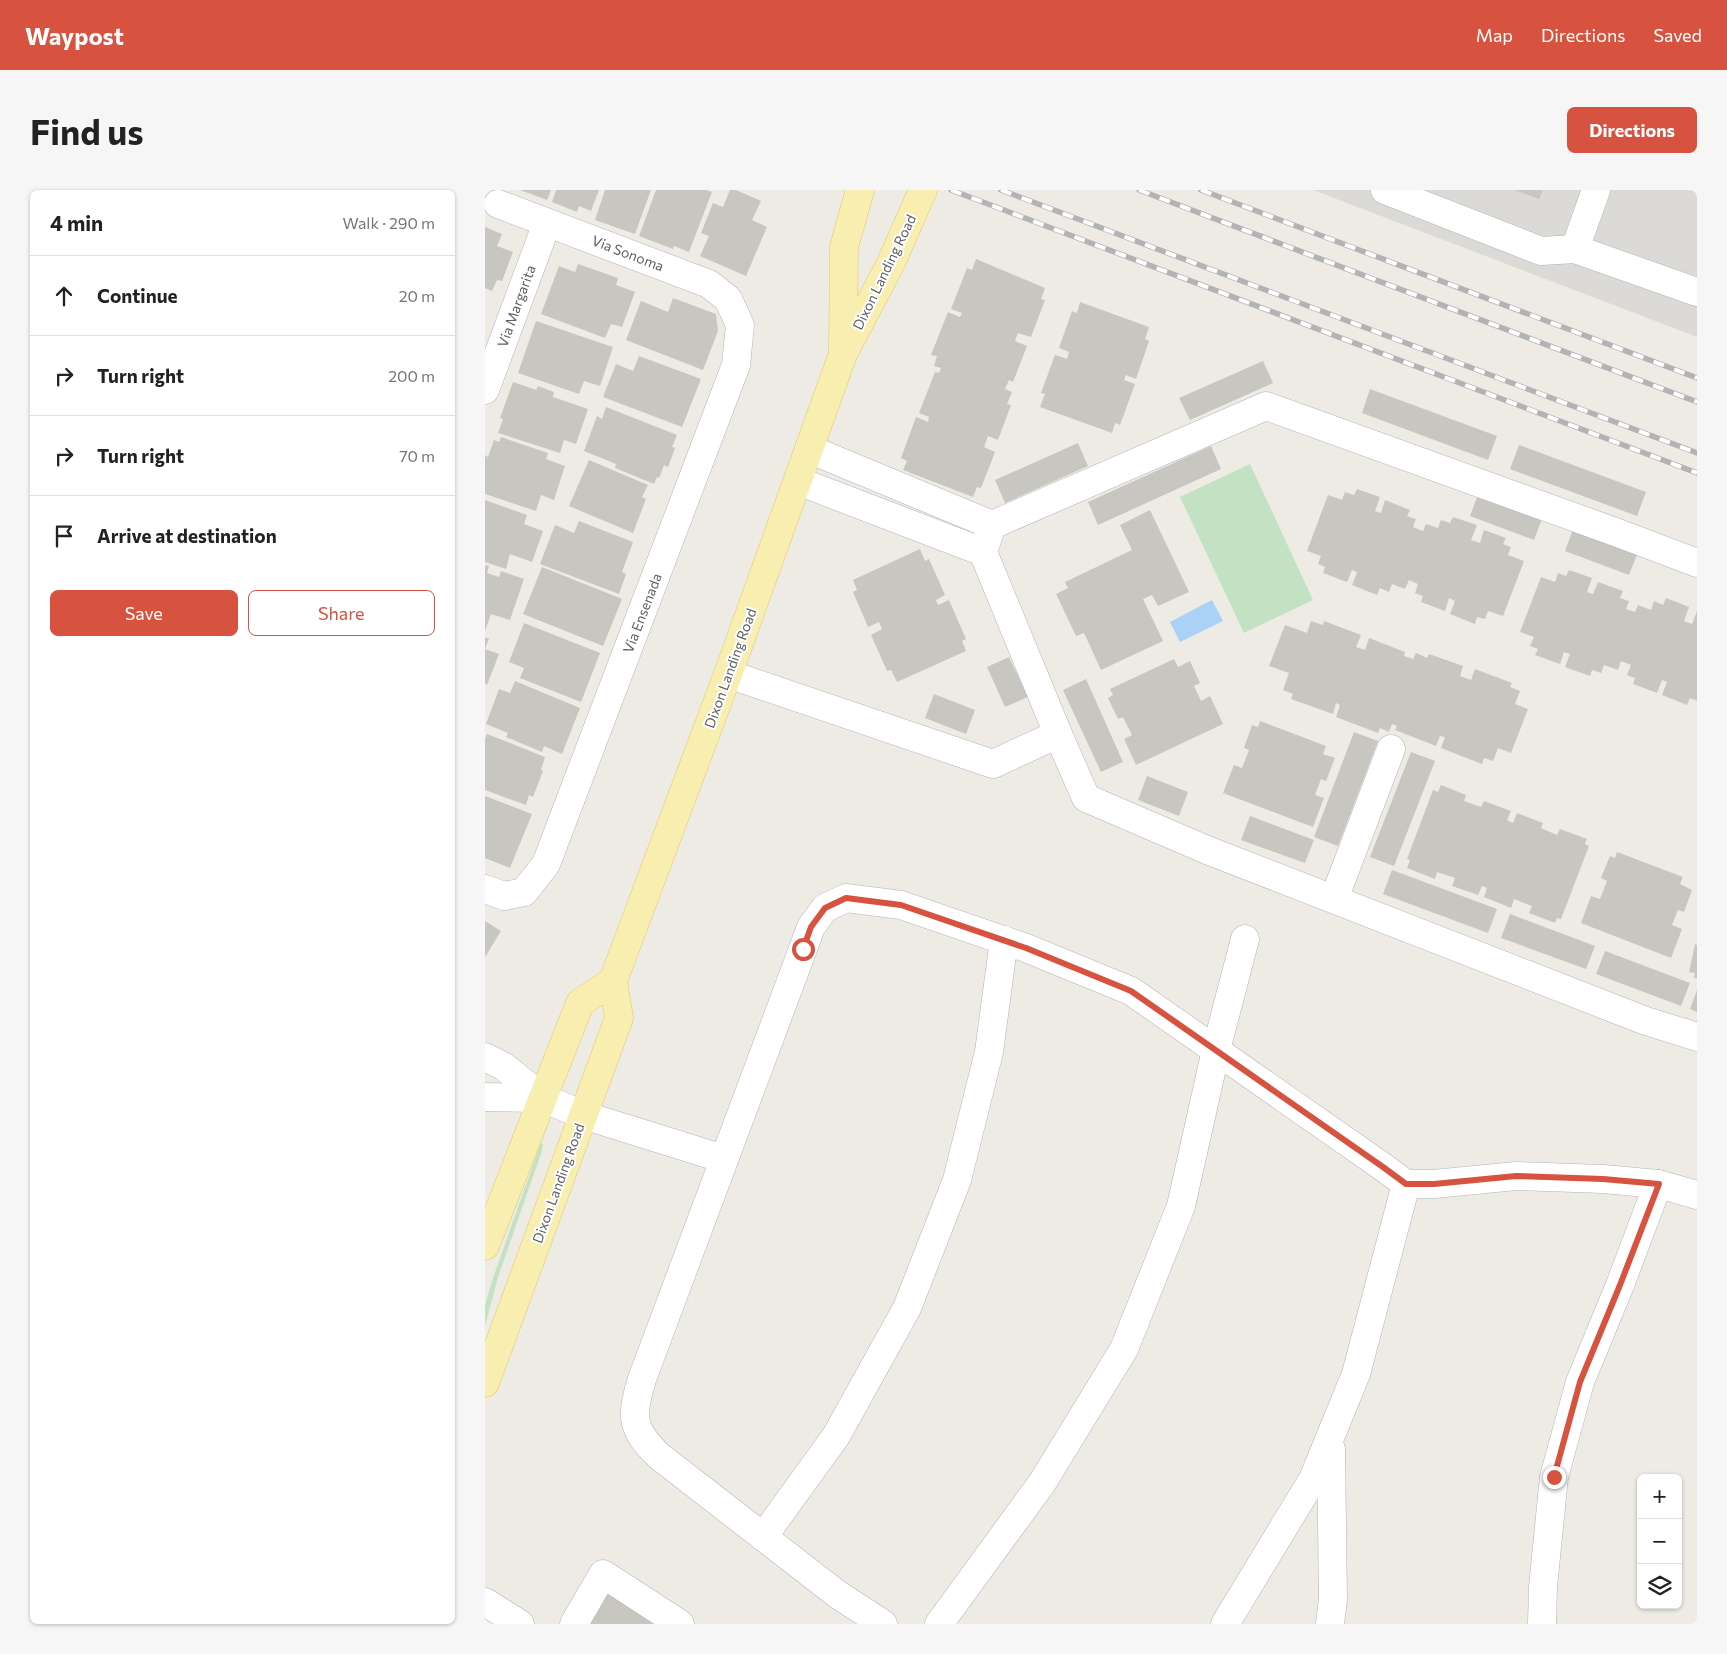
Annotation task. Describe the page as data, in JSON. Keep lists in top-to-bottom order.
{
  "streets": {
    "main road": ["Dixon Landing Road"],
    "street": ["Via Sonoma", "Via Margarita", "Via Ensenada"]
  },
  "crossings": [
    ["Via Sonoma", "Via Margarita"],
    ["Via Sonoma", "Via Ensenada"]
  ],
  "page": {
    "header": "Waypost",
    "nav": ["Map", "Directions", "Saved"],
    "buttons": [
      "Directions",
      ["Save", "Share"]
    ],
    "title": "Find us",
    "heading": ["4 min", "Walk · 290 m"],
    "list": [
      ["Continue", "20 m"],
      ["Turn right", "200 m"],
      ["Turn right", "70 m"],
      "Arrive at destination"
    ],
    "map_buttons": ["+", "−"]
  }
}
